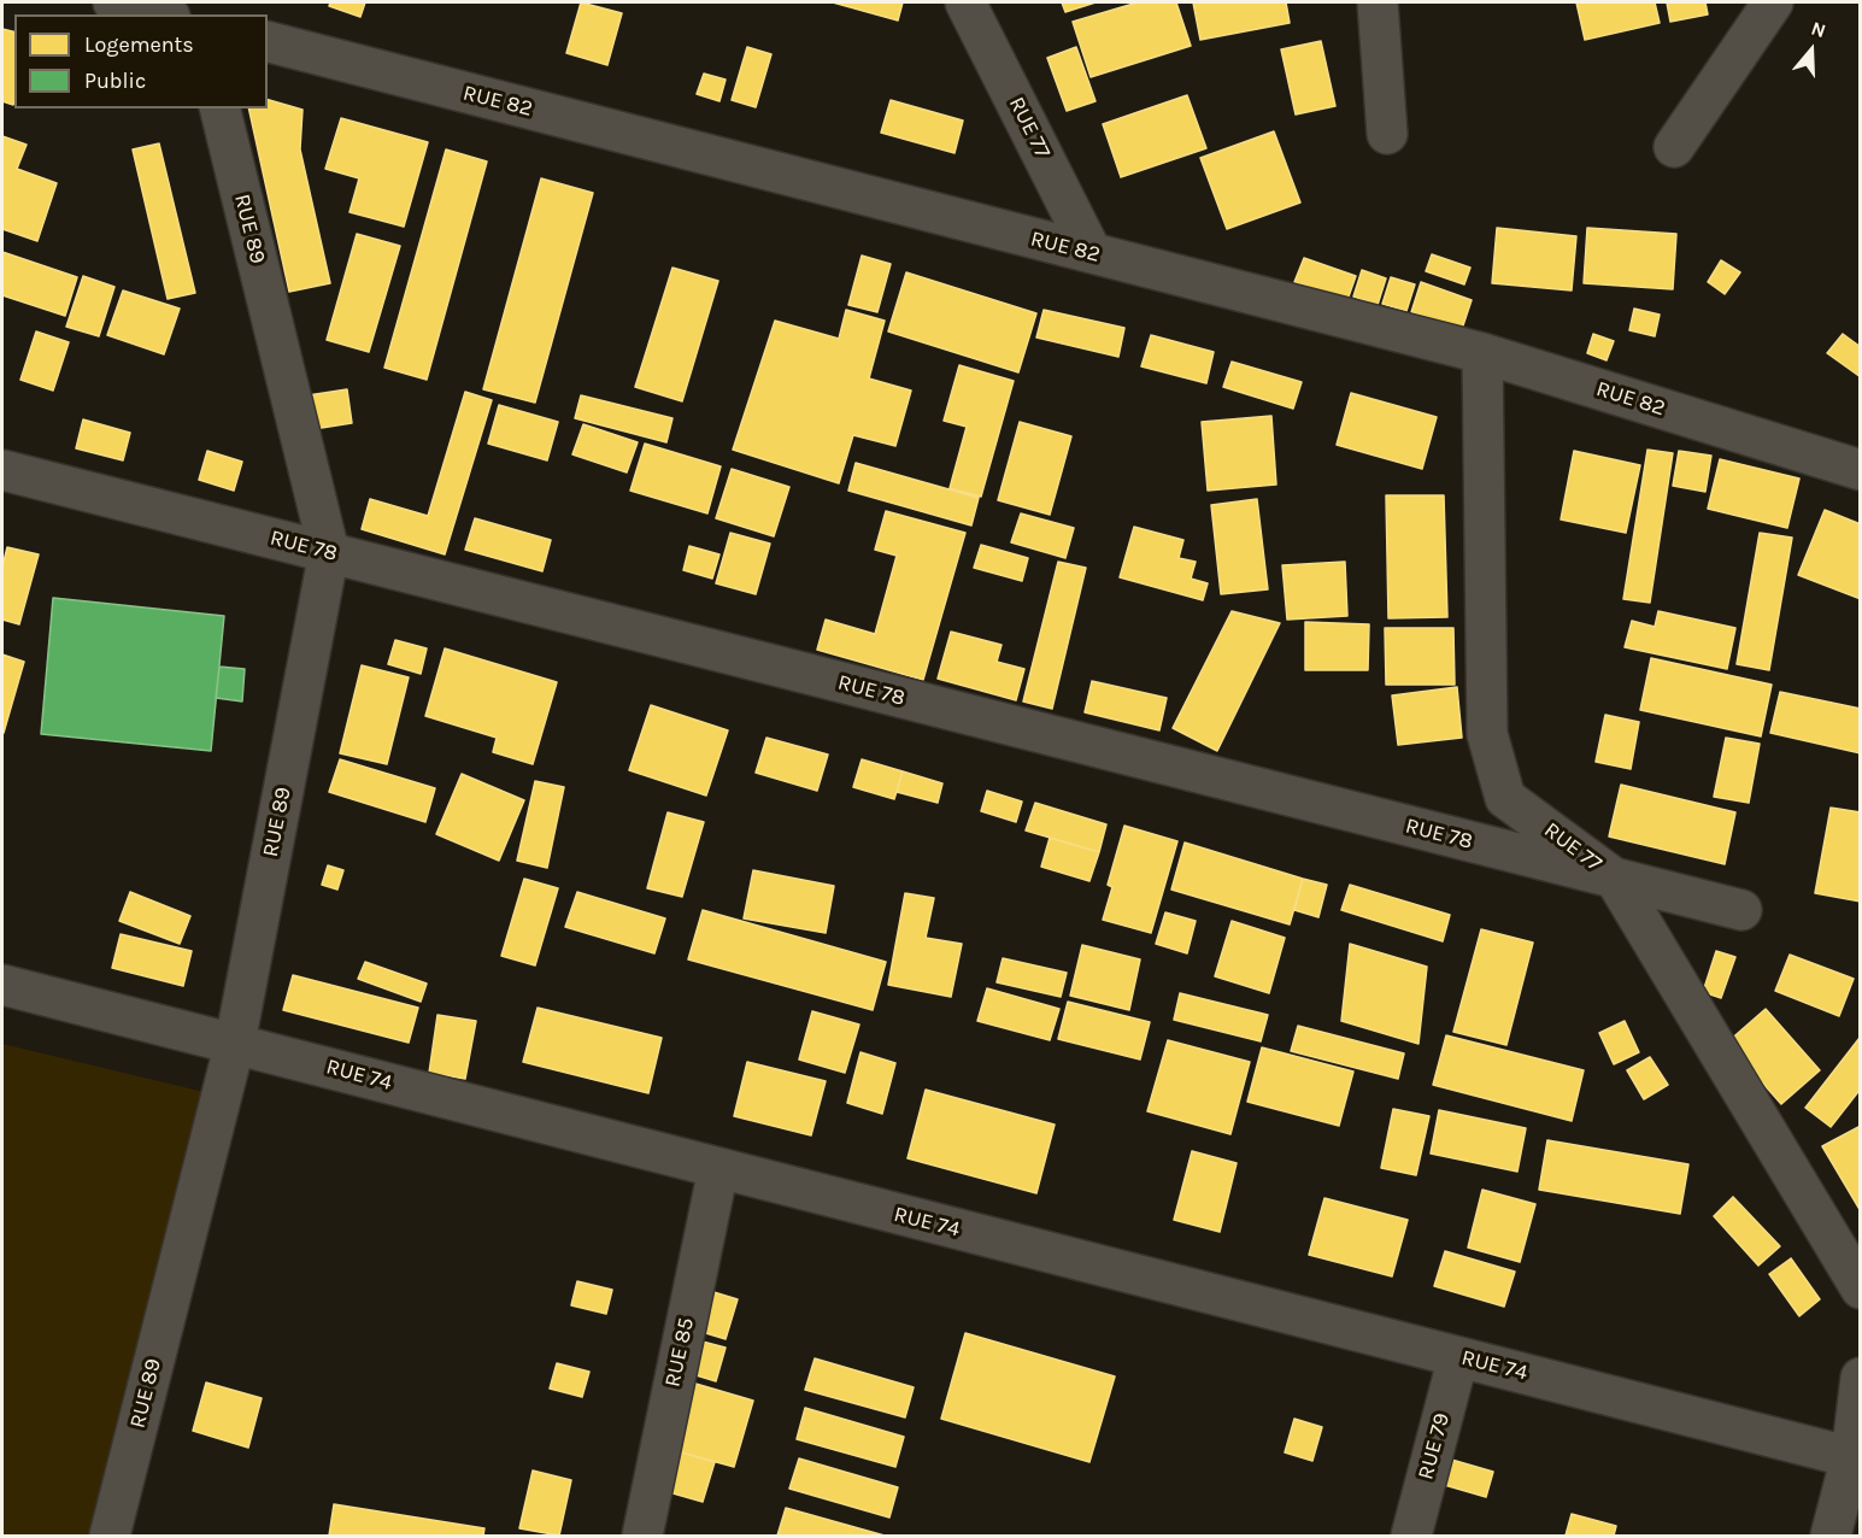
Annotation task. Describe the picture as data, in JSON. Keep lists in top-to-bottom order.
{
  "streets": {
    "street": [
      "RUE 82",
      "RUE 77",
      "RUE 89",
      "RUE 78",
      "RUE 74",
      "RUE 85",
      "RUE 79"
    ]
  },
  "crossings": [
    ["RUE 82", "RUE 77"],
    ["RUE 77", "RUE 78"],
    ["RUE 89", "RUE 78"],
    ["RUE 89", "RUE 74"],
    ["RUE 74", "RUE 85"],
    ["RUE 74", "RUE 79"]
  ],
  "legend": ["Logements", "Public"],
  "north": "top"
}
